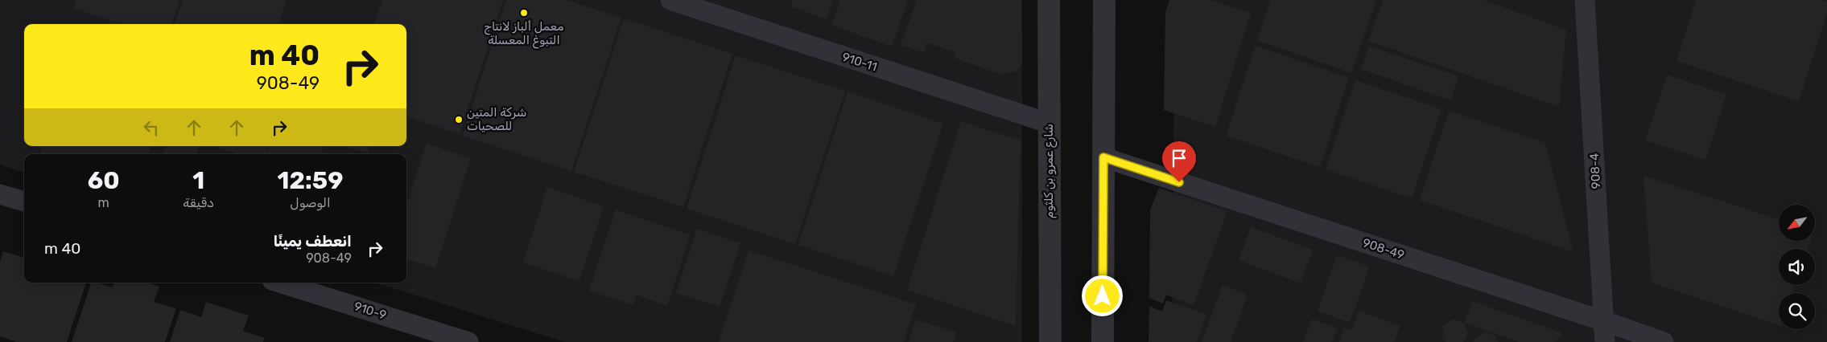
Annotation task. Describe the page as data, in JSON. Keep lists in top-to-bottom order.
{
  "streets": {
    "street": [
      "910-11",
      "شارع عمرو بن كلثوم",
      "908-4",
      "908-49",
      "910-9"
    ]
  },
  "crossings": [
    ["910-11", "شارع عمرو بن كلثوم"],
    ["908-4", "908-49"]
  ],
  "places": ["معمل ألباز لانتاج التبوغ المعسلة", "شركة المتين للصحيات"],
  "north": "bottom left",
  "page": {
    "turn": ["40 m", "908-49"],
    "eta": [
      "12:59",
      "الوصول",
      "1",
      "دقيقة",
      "60",
      "m"
    ],
    "list": [
      {
        "name": "انعطف يمينًا",
        "note": "908-49",
        "value": "40 m"
      }
    ]
  }
}
